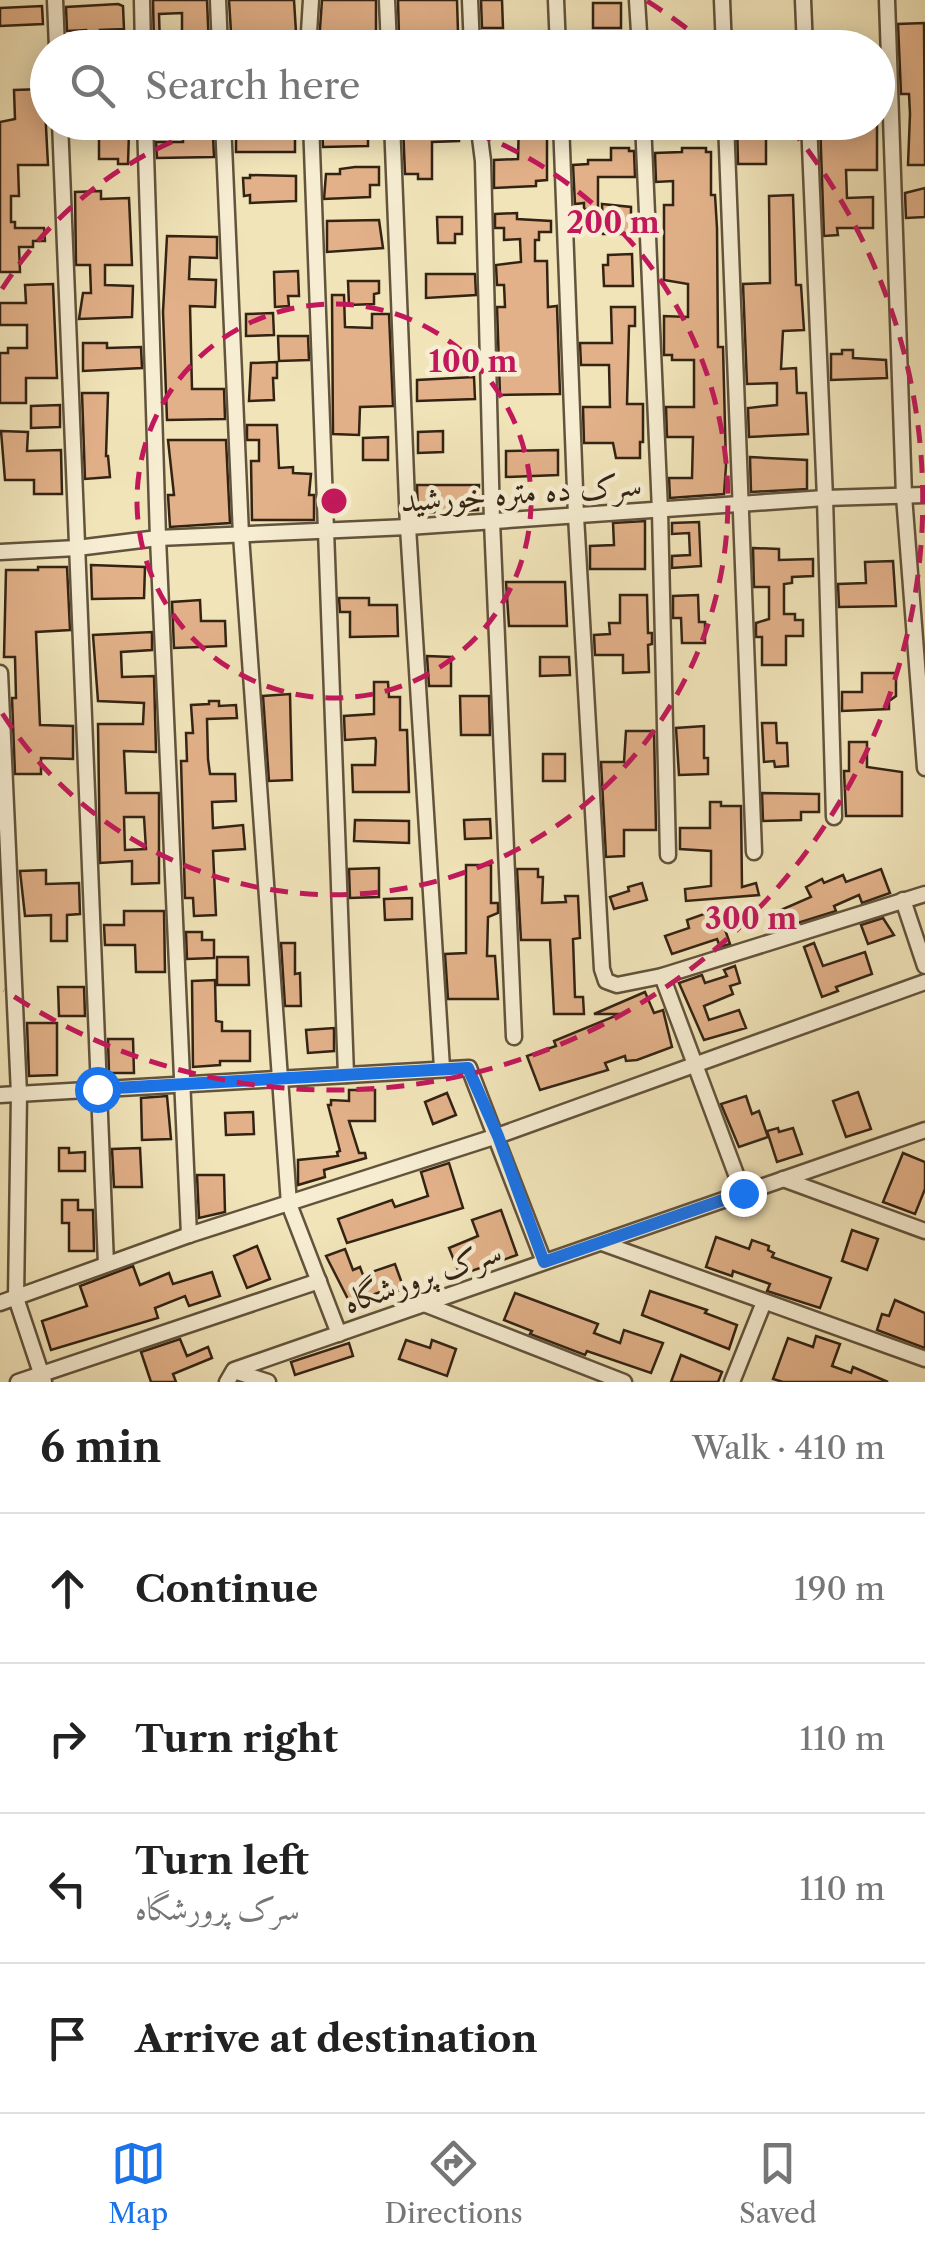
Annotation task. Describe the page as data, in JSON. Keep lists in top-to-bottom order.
{
  "streets": {
    "street": ["سرک ده متره خورشید", "سرک پرورشگاه"]
  },
  "page": {
    "search": "Search here",
    "heading": ["6 min", "Walk · 410 m"],
    "list": [
      ["Continue", "190 m"],
      ["Turn right", "110 m"],
      ["Turn left", "سرک پرورشگاه", "110 m"],
      "Arrive at destination"
    ],
    "nav": ["Map", "Directions", "Saved"]
  },
  "rings": ["200 m", "100 m", "300 m"]
}
